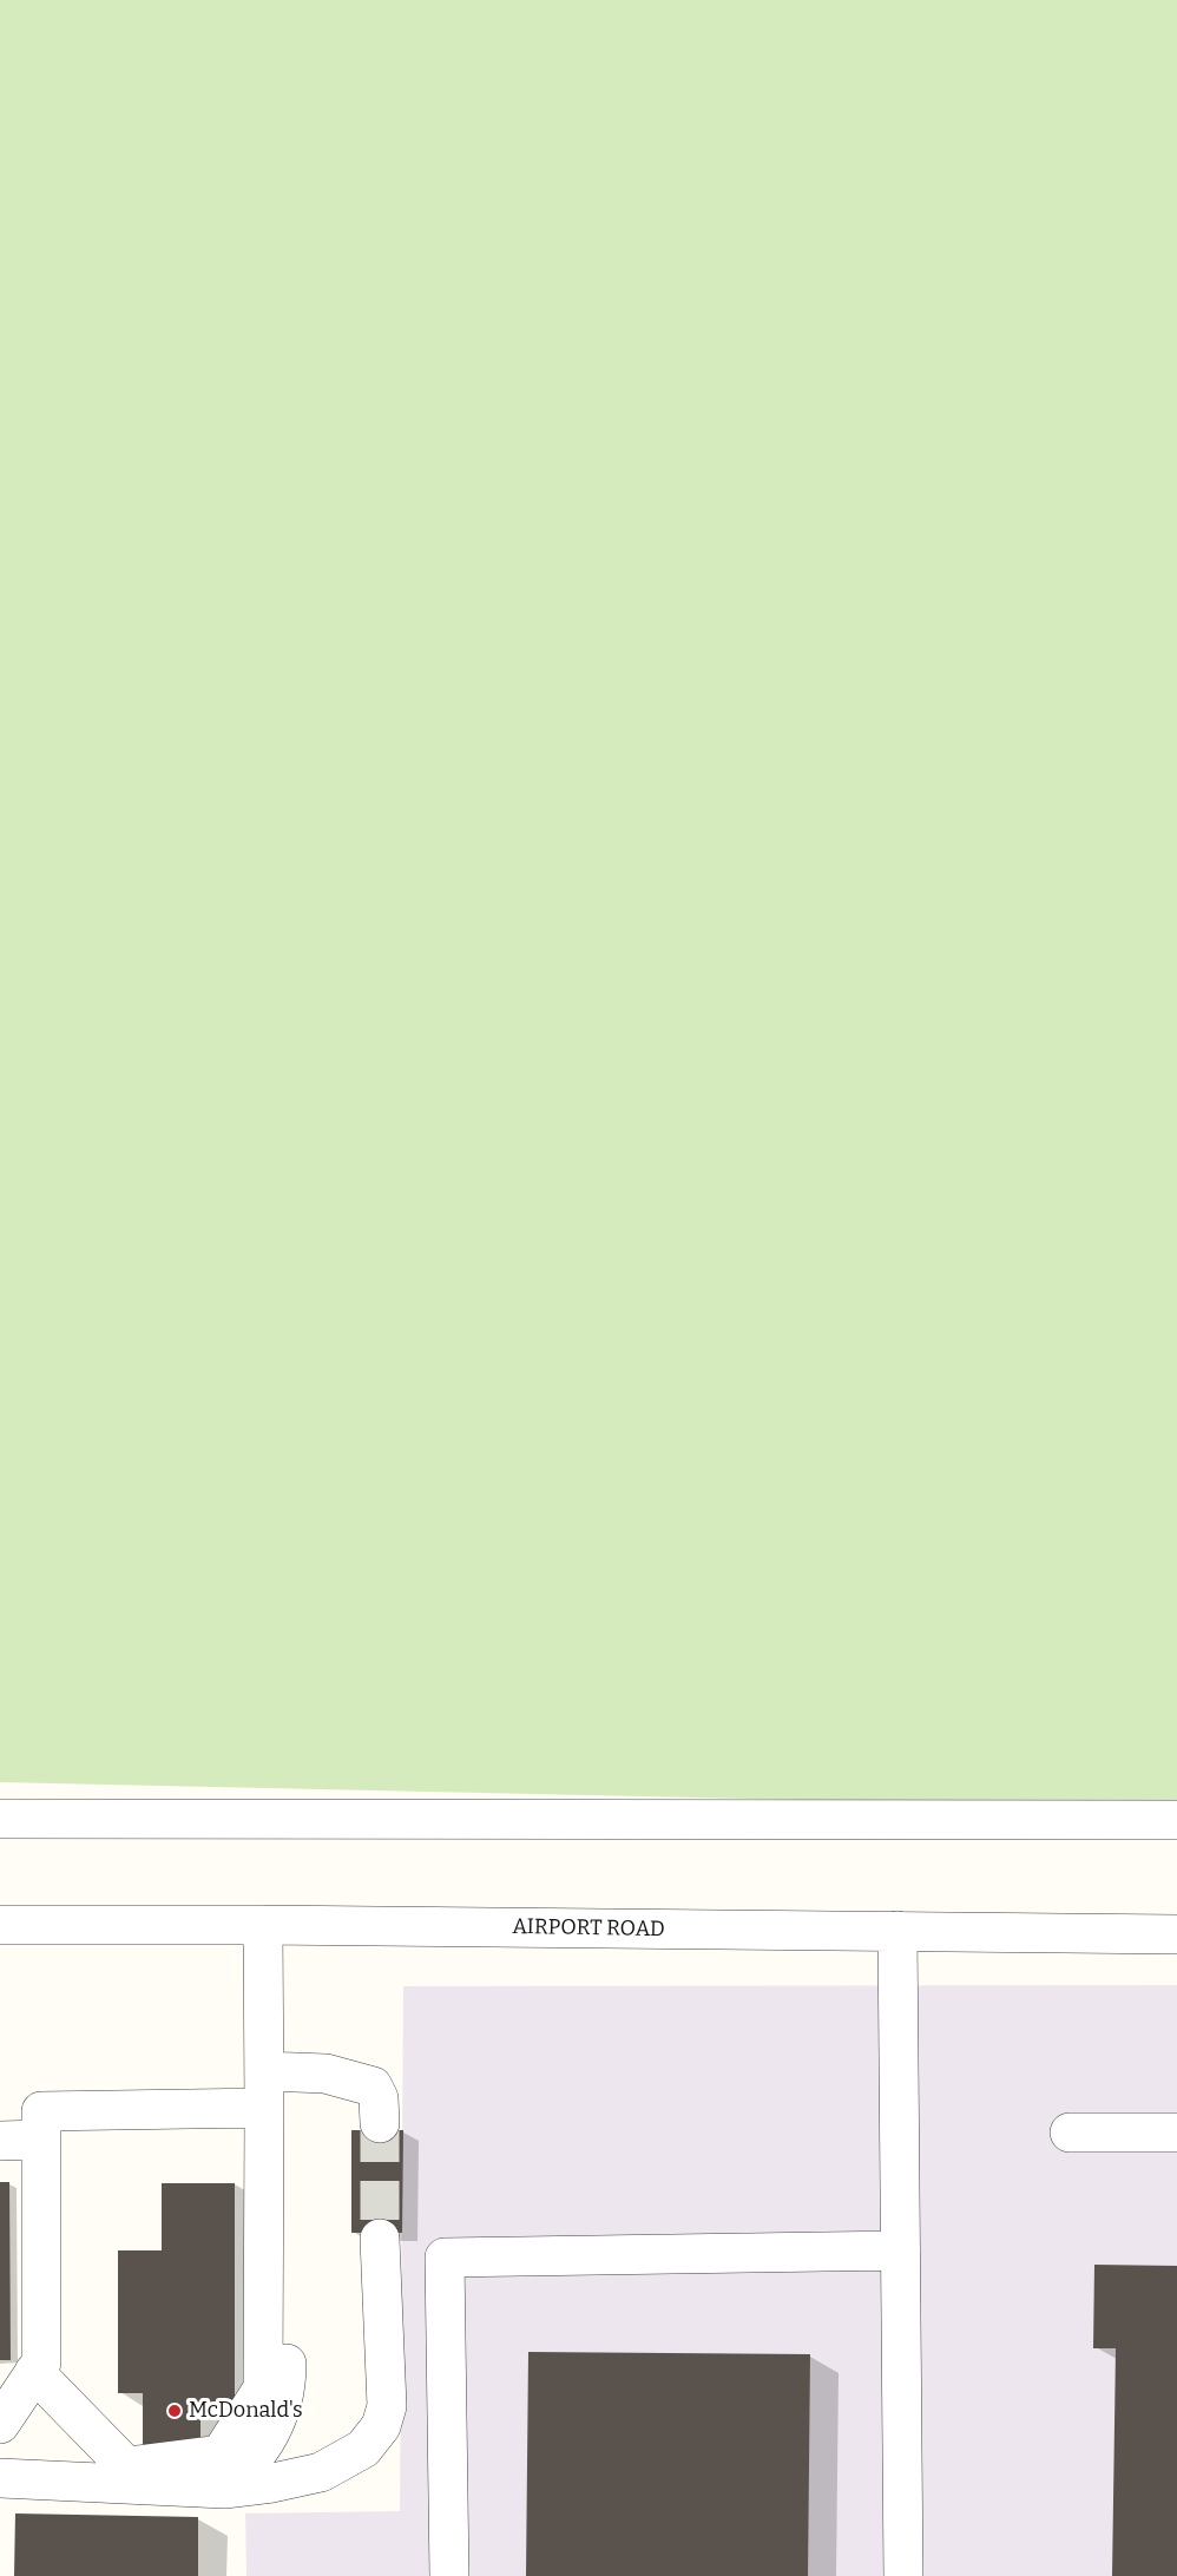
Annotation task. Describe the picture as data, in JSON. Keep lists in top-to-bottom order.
{
  "streets": {
    "street": ["AIRPORT ROAD"]
  },
  "places": ["McDonald's"]
}
